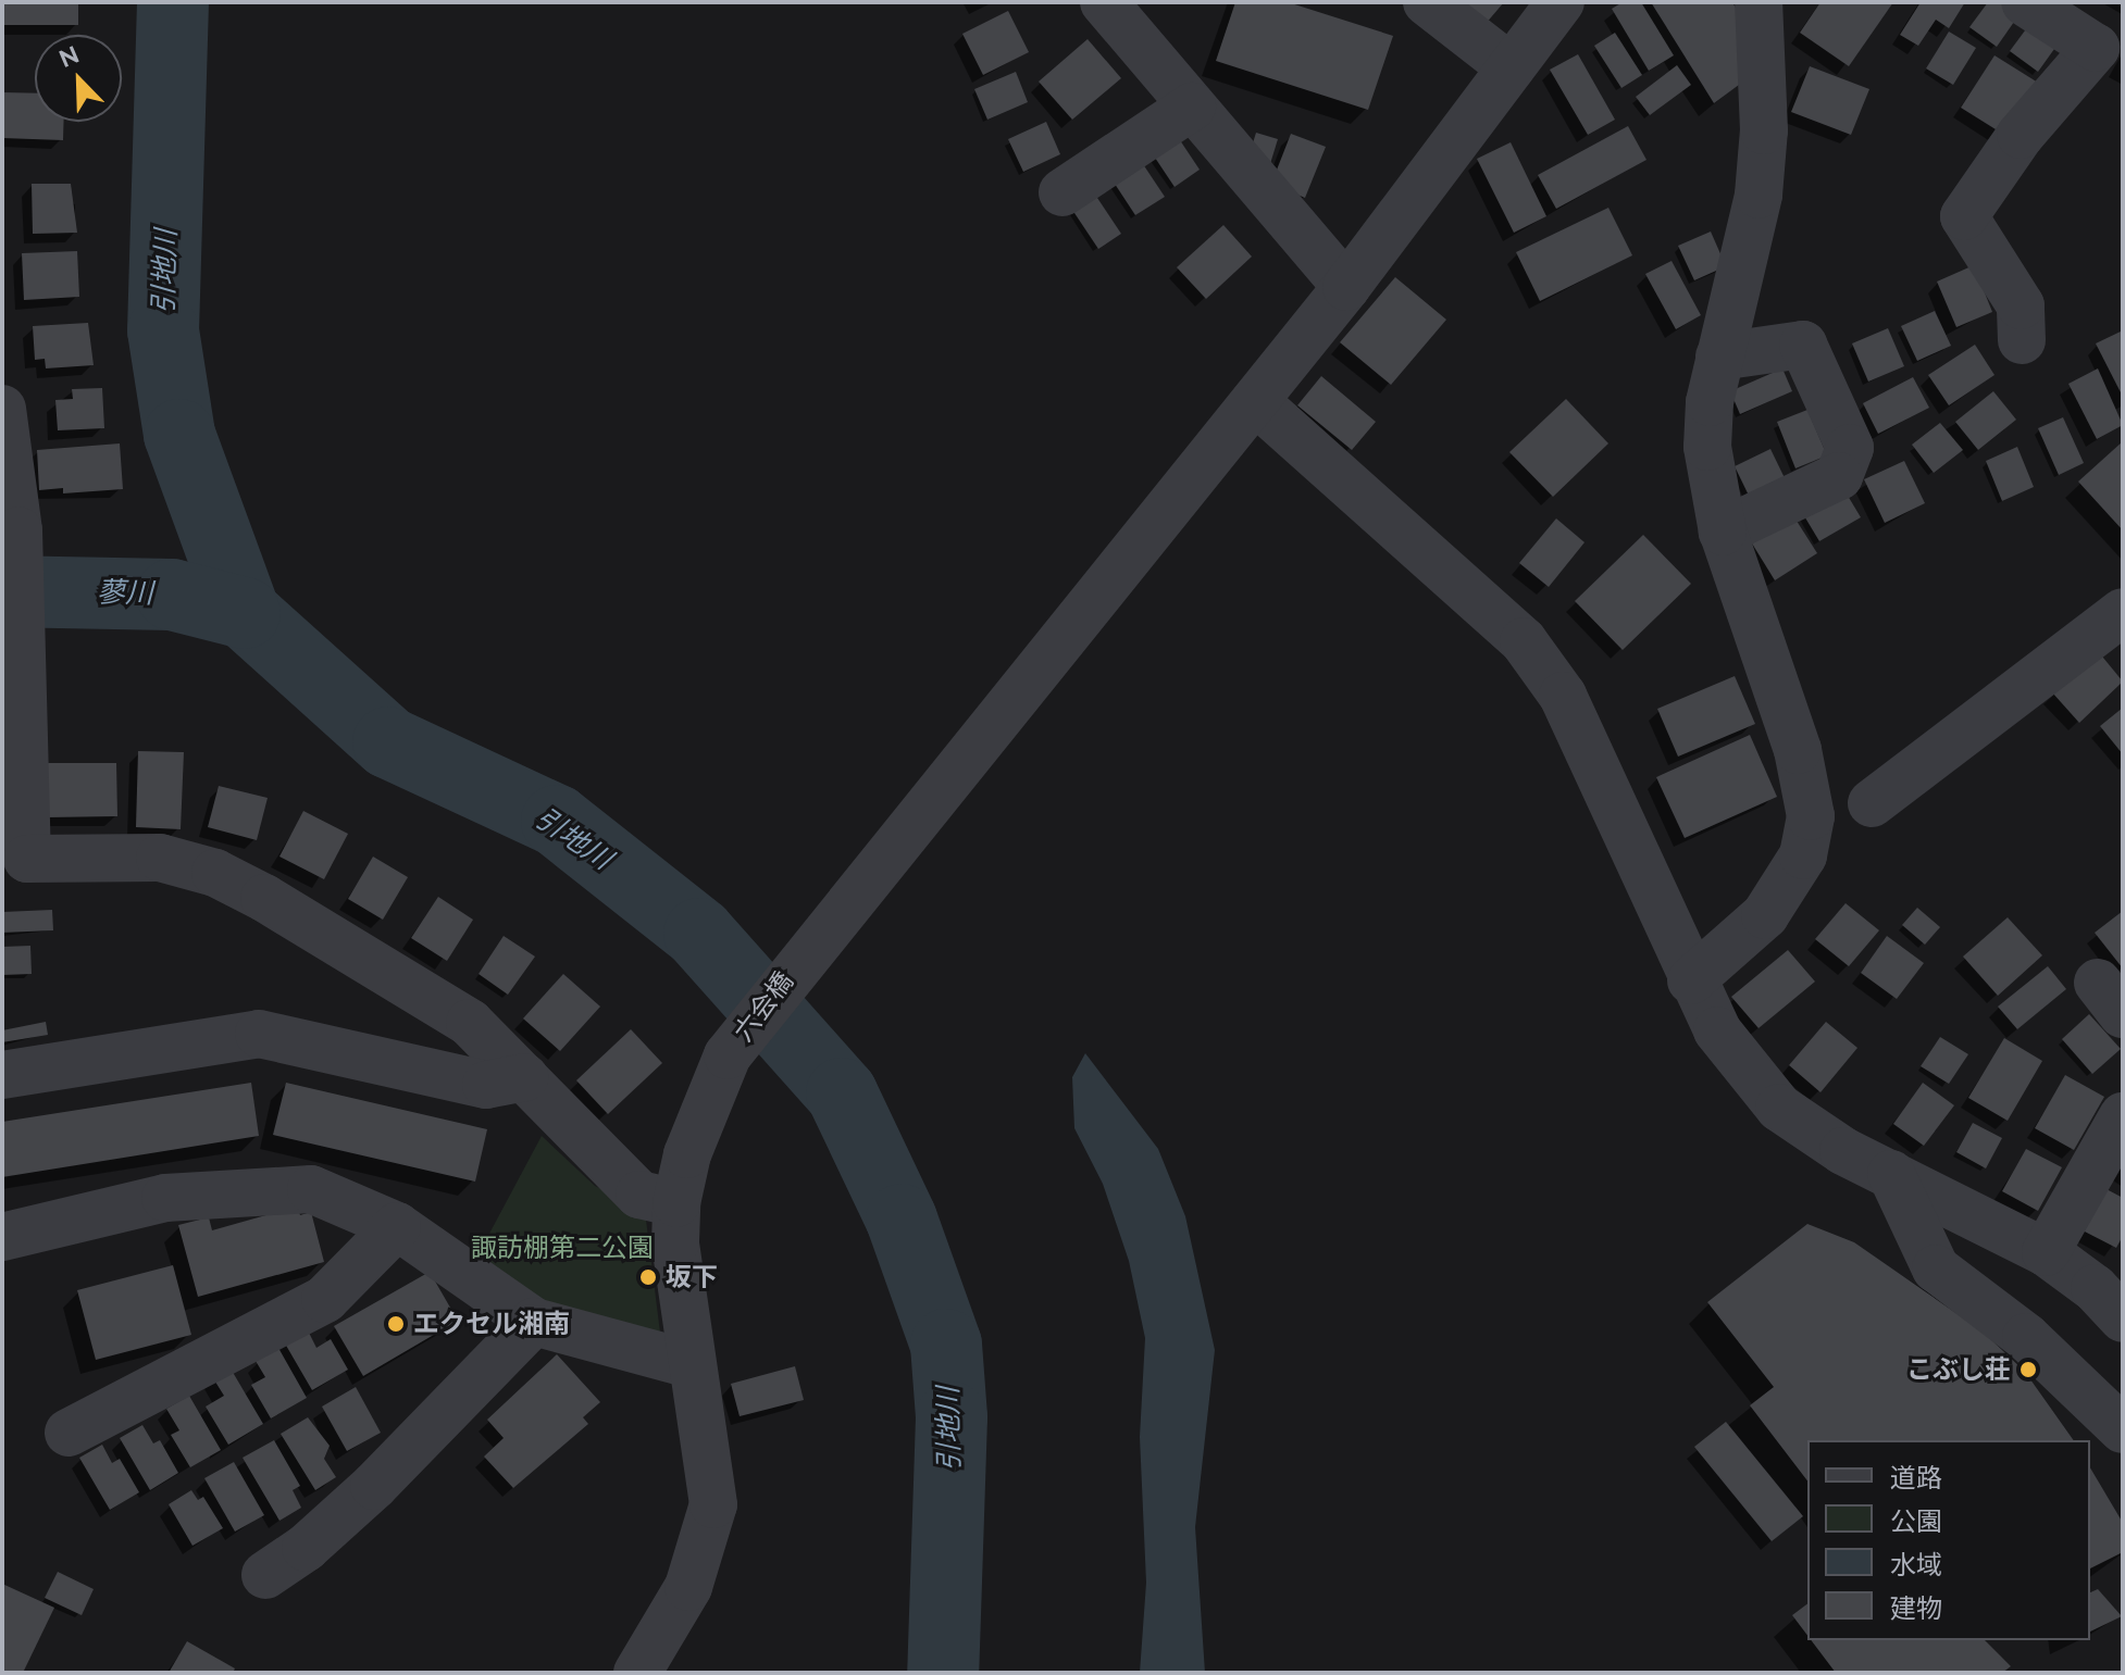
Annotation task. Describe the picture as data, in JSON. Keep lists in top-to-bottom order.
{
  "streets": {
    "street": ["六会橋"]
  },
  "water": ["引地川", "蓼川"],
  "parks": ["諏訪棚第二公園"],
  "places": ["坂下", "エクセル湘南", "こぶし荘"],
  "legend": [
    "道路",
    "公園",
    "水域",
    "建物"
  ],
  "north": "top left"
}
